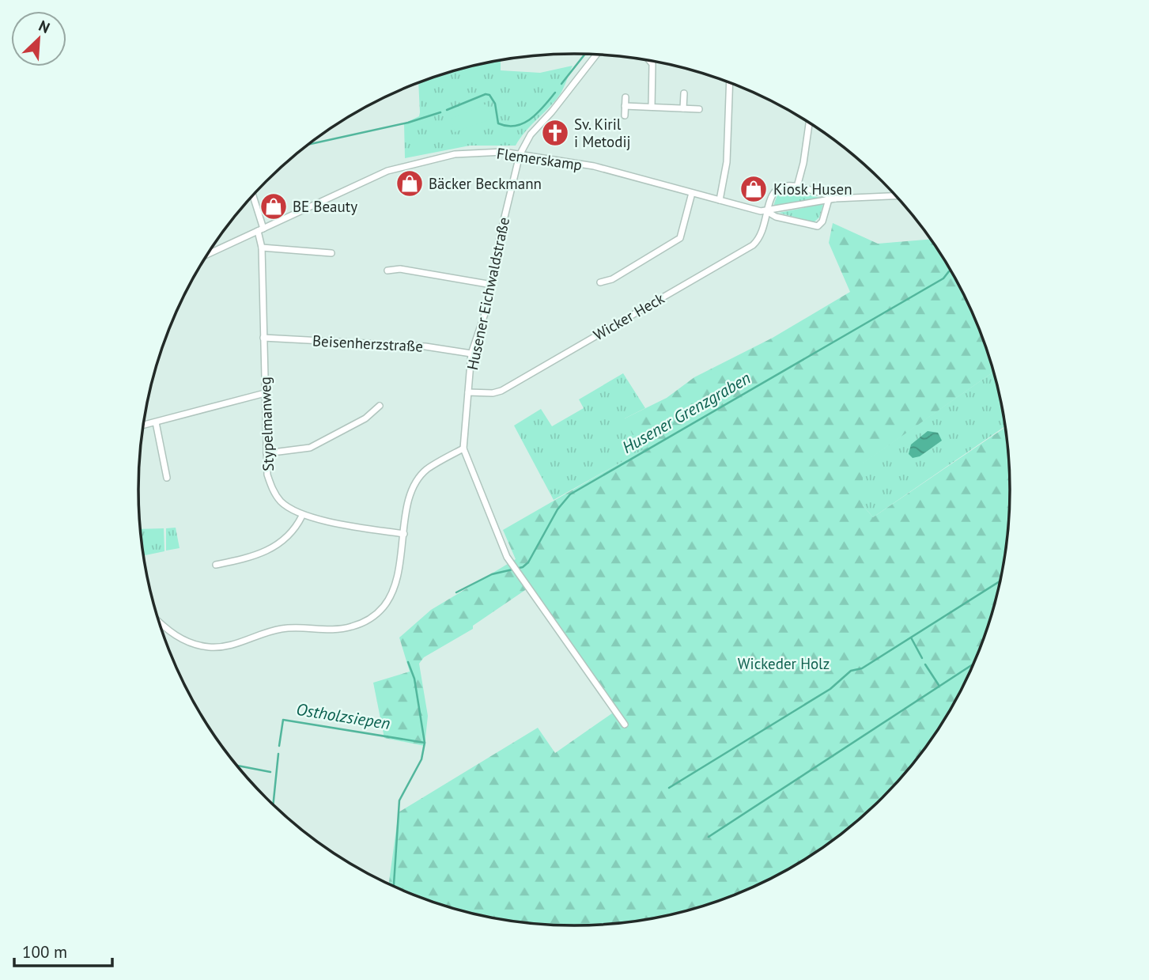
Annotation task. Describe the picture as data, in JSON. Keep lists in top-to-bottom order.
{
  "streets": {
    "street": [
      "Flemerskamp",
      "Husener Eichwaldstraße",
      "Wicker Heck",
      "Beisenherzstraße",
      "Stypelmanweg"
    ]
  },
  "crossings": [
    ["Flemerskamp", "Husener Eichwaldstraße"],
    ["Flemerskamp", "Wicker Heck"],
    ["Flemerskamp", "Stypelmanweg"],
    ["Husener Eichwaldstraße", "Wicker Heck"],
    ["Husener Eichwaldstraße", "Beisenherzstraße"],
    ["Beisenherzstraße", "Stypelmanweg"]
  ],
  "water": ["Husener Grenzgraben", "Ostholzsiepen"],
  "parks": ["Wickeder Holz"],
  "places": {
    "church": ["Sv. Kiril i Metodij"],
    "shop": ["Bäcker Beckmann", "Kiosk Husen", "BE Beauty"]
  },
  "scale_bar": "100 m",
  "north": "top right"
}
